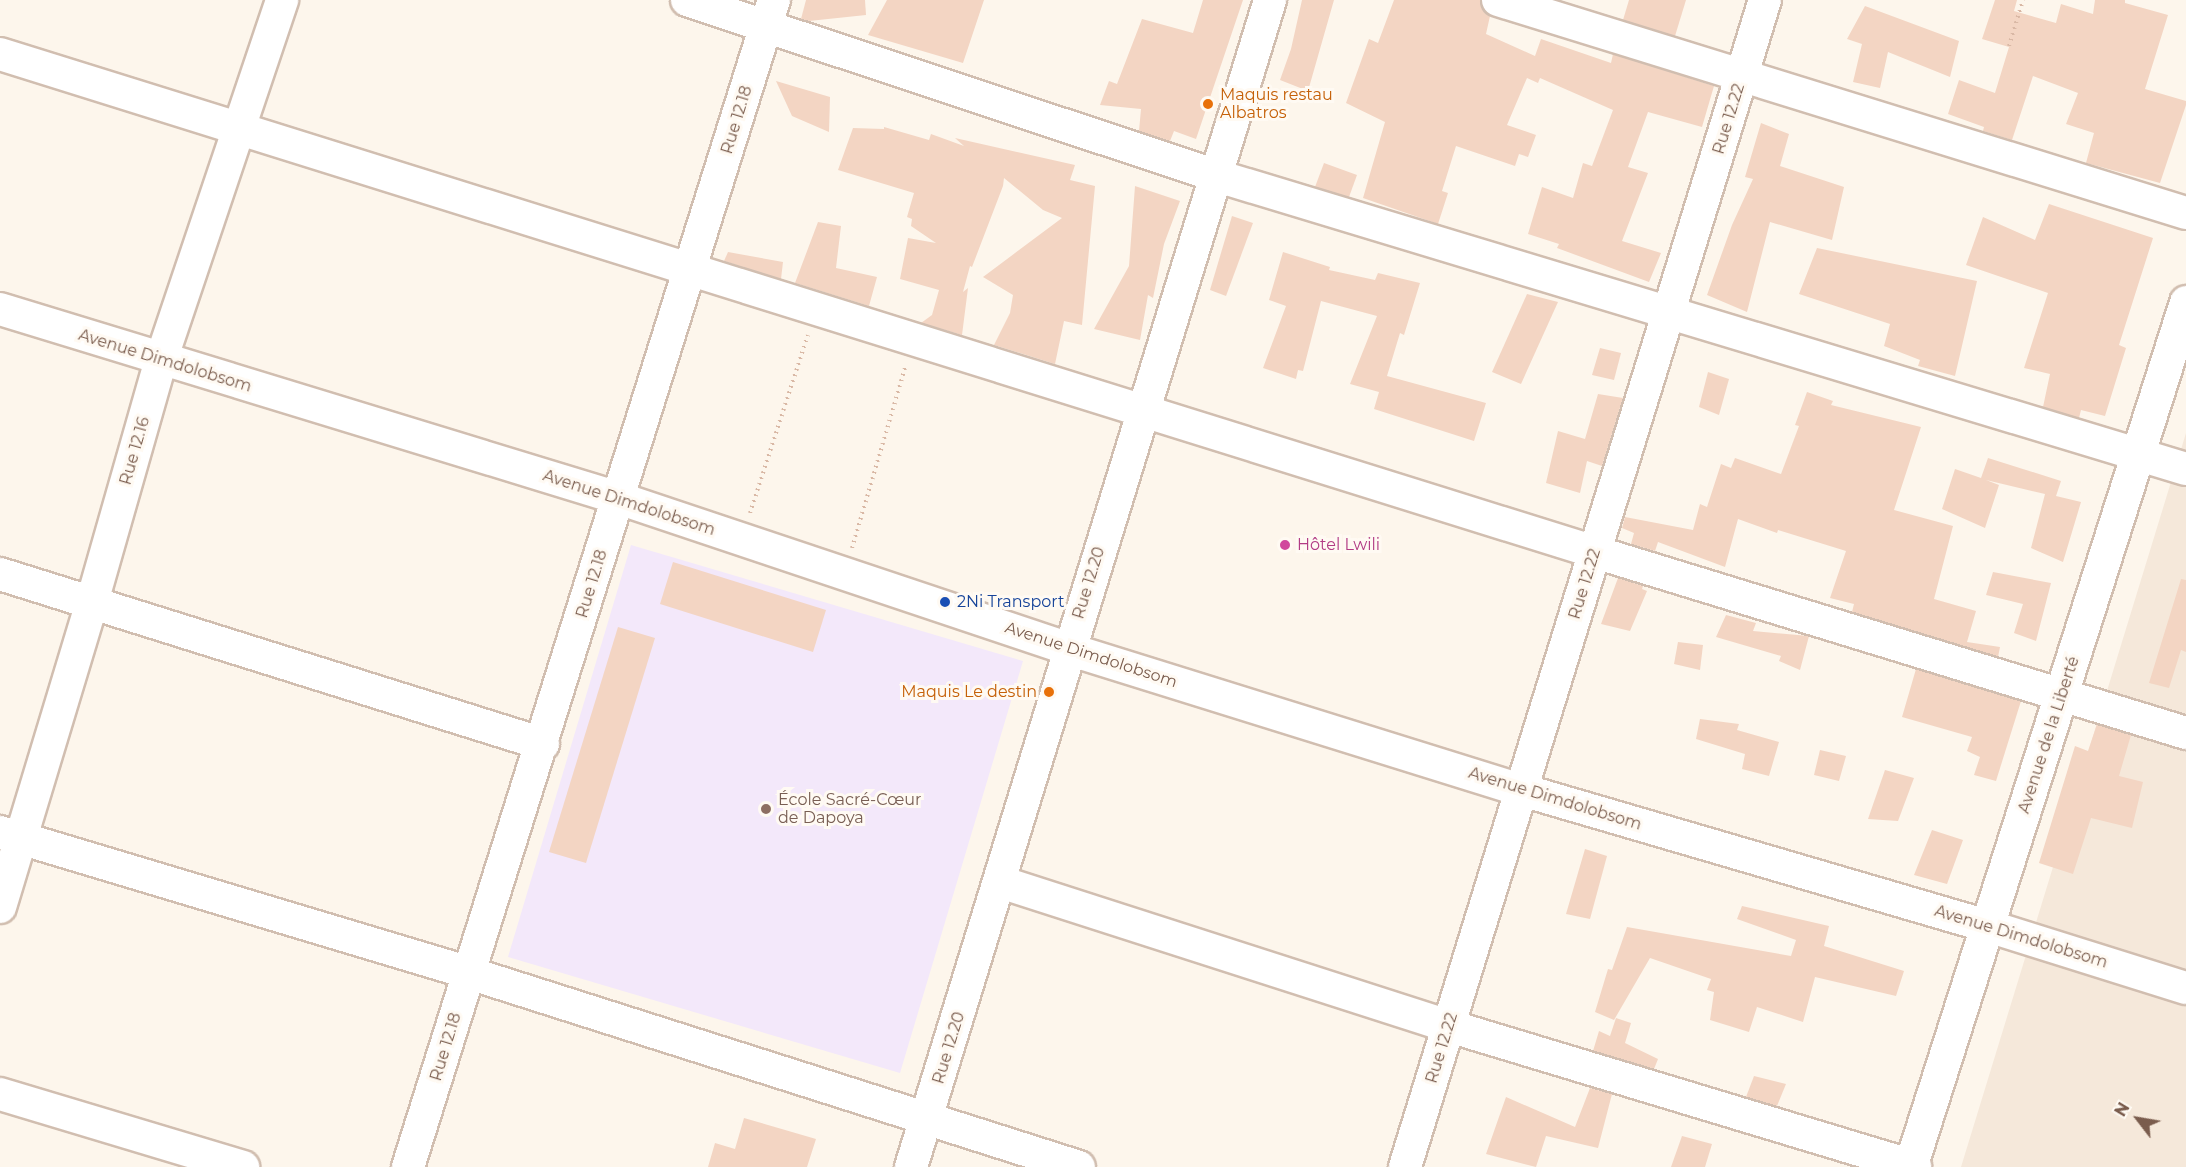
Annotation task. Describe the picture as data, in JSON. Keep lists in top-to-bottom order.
{
  "streets": {
    "main road": ["Avenue de la Liberté"],
    "street": [
      "Rue 12.22",
      "Rue 12.18",
      "Avenue Dimdolobsom",
      "Rue 12.16",
      "Rue 12.20"
    ]
  },
  "crossings": [
    ["Rue 12.22", "Avenue Dimdolobsom"],
    ["Rue 12.18", "Avenue Dimdolobsom"],
    ["Avenue Dimdolobsom", "Rue 12.16"],
    ["Avenue Dimdolobsom", "Rue 12.20"],
    ["Avenue Dimdolobsom", "Avenue de la Liberté"]
  ],
  "places": [
    "Maquis restau Albatros",
    "Hôtel Lwili",
    "2Ni Transport",
    "Maquis Le destin",
    "École Sacré-Cœur de Dapoya"
  ],
  "north": "top left"
}
